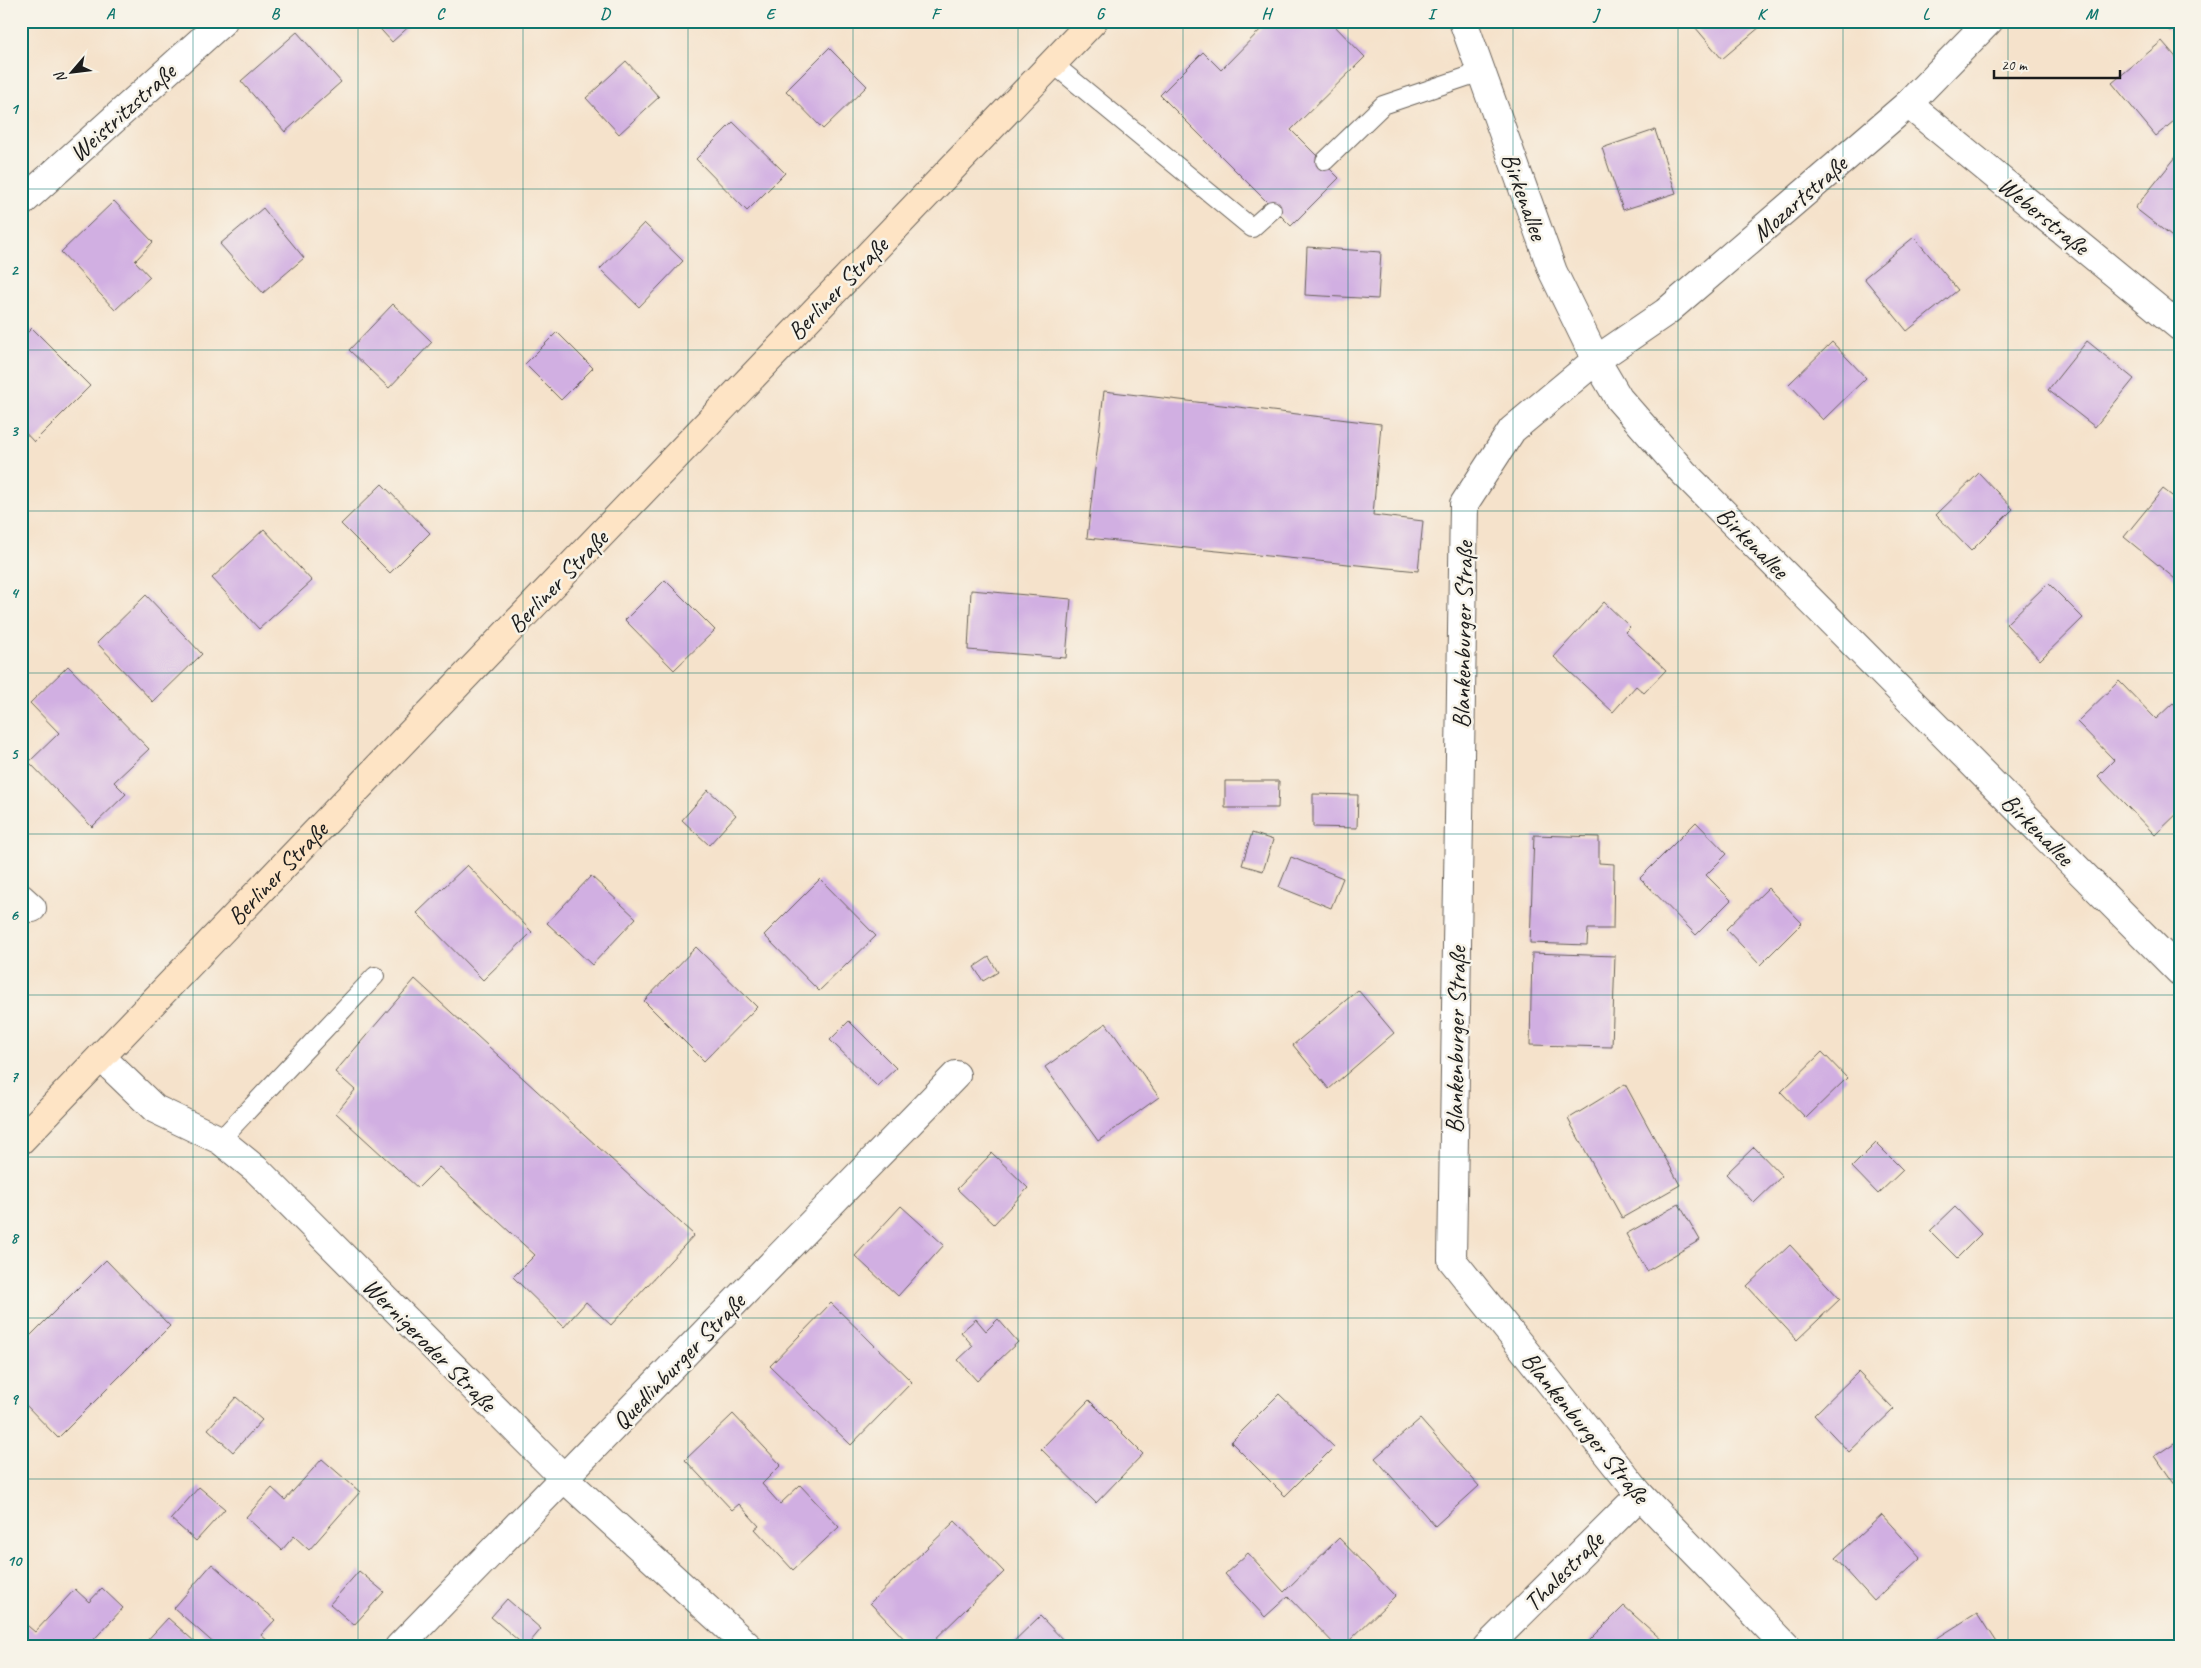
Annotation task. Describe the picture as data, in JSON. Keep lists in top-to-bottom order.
{
  "streets": {
    "main road": ["Berliner Straße"],
    "street": [
      "Weistritzstraße",
      "Birkenallee",
      "Mozartstraße",
      "Weberstraße",
      "Blankenburger Straße",
      "Wernigeroder Straße",
      "Quedlinburger Straße",
      "Thalestraße"
    ]
  },
  "crossings": [
    ["Birkenallee", "Mozartstraße"],
    ["Birkenallee", "Blankenburger Straße"],
    ["Mozartstraße", "Weberstraße"],
    ["Mozartstraße", "Blankenburger Straße"],
    ["Berliner Straße", "Wernigeroder Straße"],
    ["Blankenburger Straße", "Thalestraße"],
    ["Wernigeroder Straße", "Quedlinburger Straße"]
  ],
  "scale_bar": "20 m",
  "north": "bottom left",
  "grid": {
    "columns": [
      "A",
      "B",
      "C",
      "D",
      "E",
      "F",
      "G",
      "H",
      "I",
      "J",
      "K",
      "L",
      "M"
    ],
    "rows": [
      "1",
      "2",
      "3",
      "4",
      "5",
      "6",
      "7",
      "8",
      "9",
      "10"
    ]
  }
}
